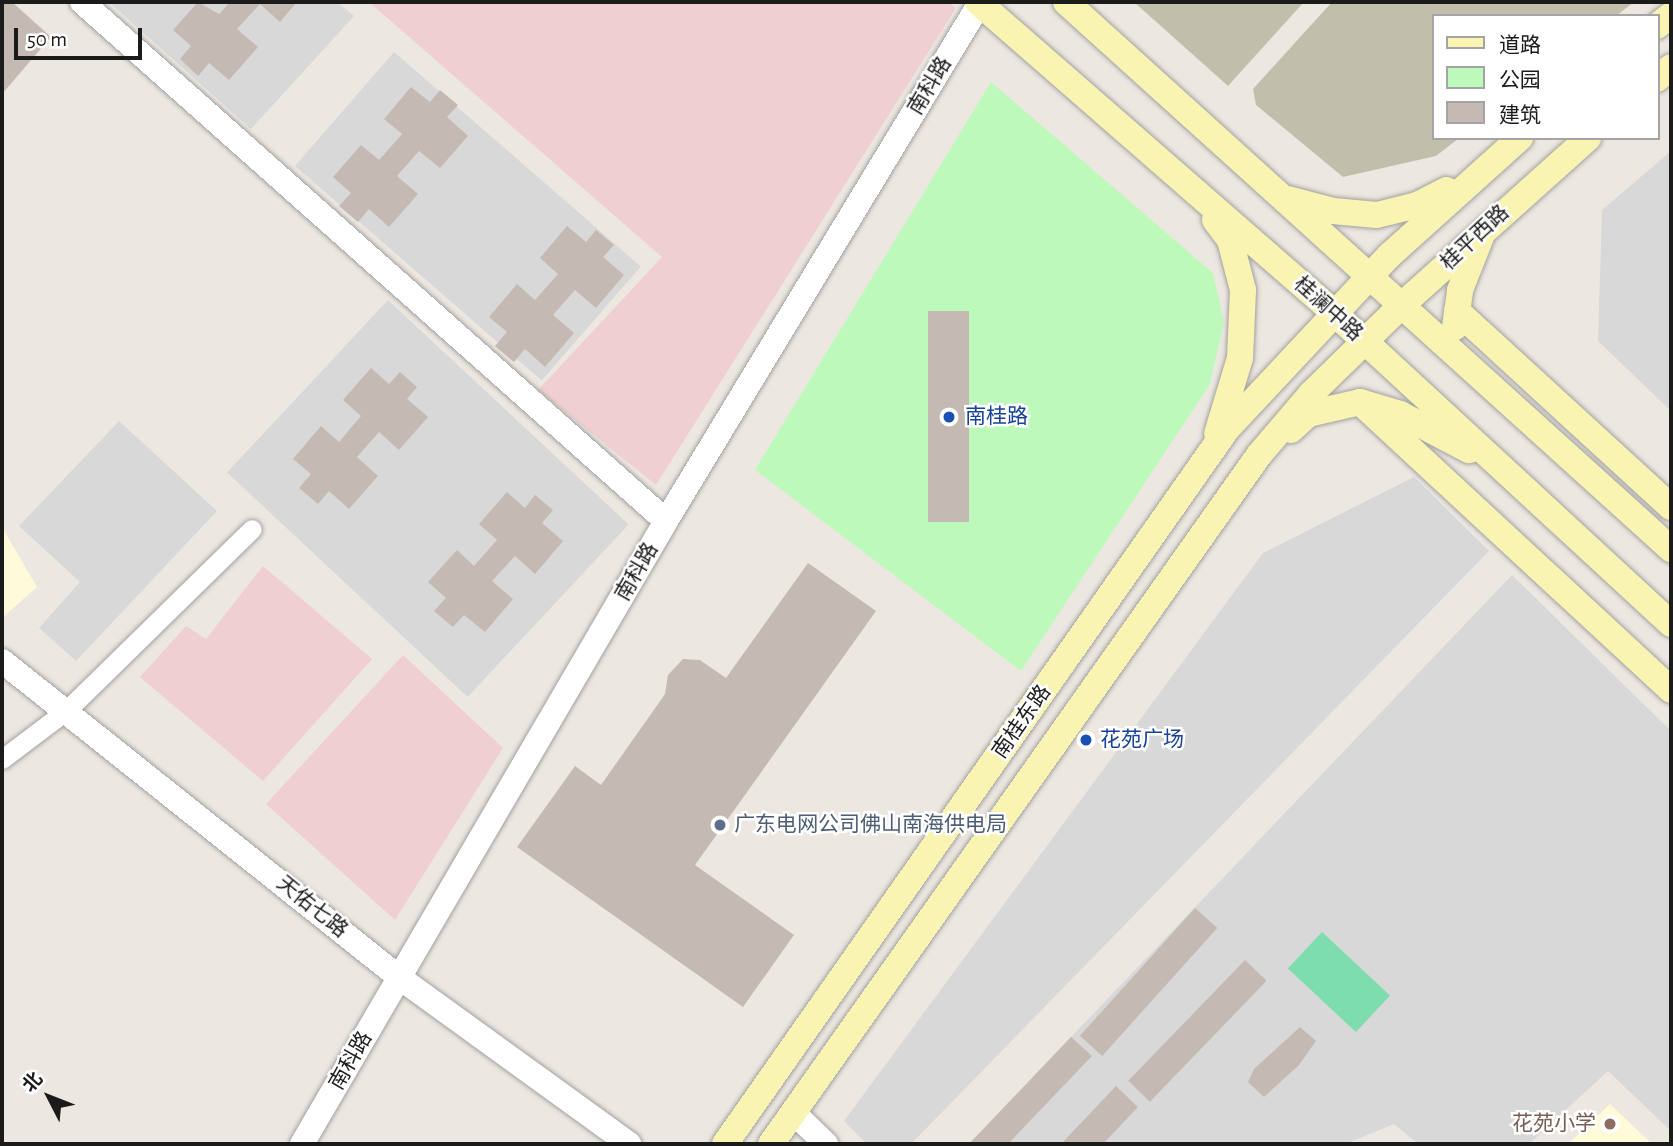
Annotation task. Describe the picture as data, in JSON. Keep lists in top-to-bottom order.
{
  "streets": {
    "main road": ["桂平西路", "桂澜中路", "南桂东路"],
    "street": ["南科路", "天佑七路"]
  },
  "crossings": [
    ["南科路", "桂澜中路"],
    ["南科路", "天佑七路"],
    ["桂平西路", "桂澜中路"],
    ["桂平西路", "南桂东路"],
    ["桂澜中路", "南桂东路"]
  ],
  "places": [
    "南桂路",
    "花苑广场",
    "广东电网公司佛山南海供电局",
    "花苑小学"
  ],
  "legend": ["道路", "公园", "建筑"],
  "scale_bar": "50 m",
  "north": "top left"
}
